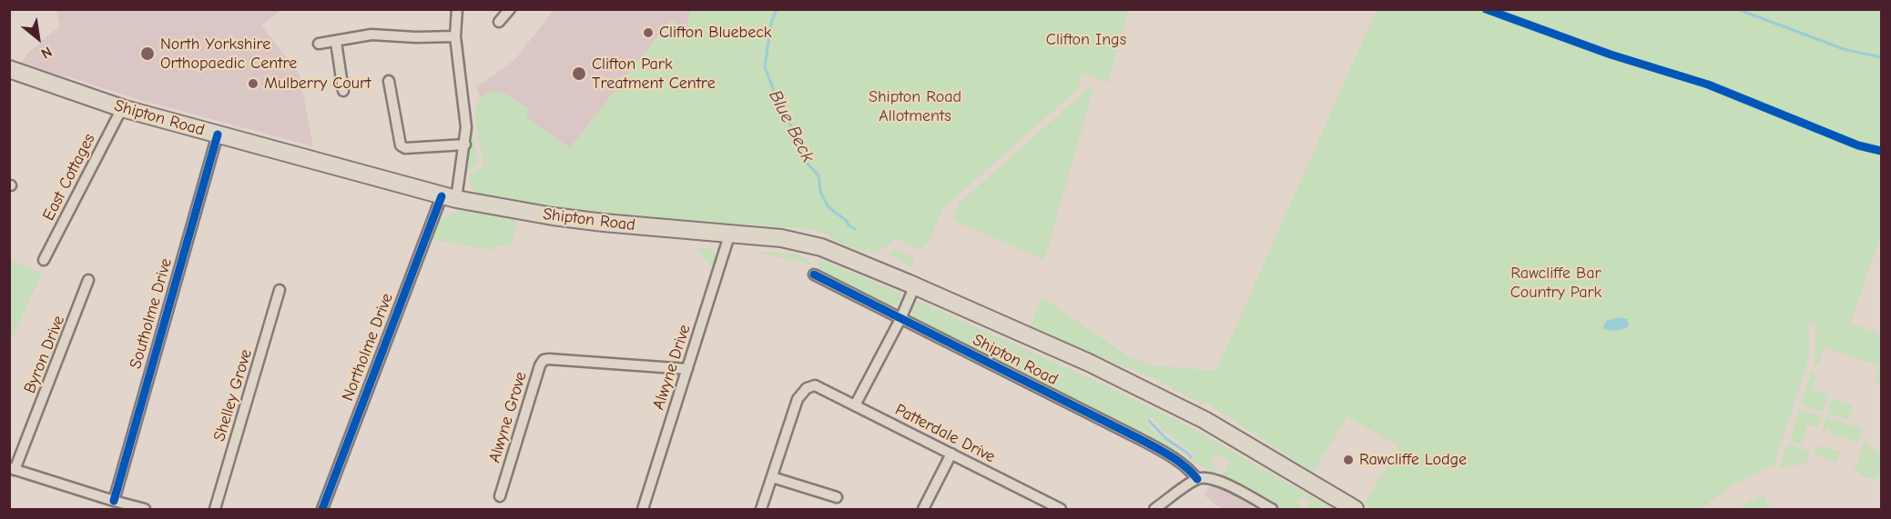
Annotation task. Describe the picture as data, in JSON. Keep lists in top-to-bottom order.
{
  "streets": {
    "main road": ["Shipton Road"],
    "street": [
      "East Cottages",
      "Southolme Drive",
      "Northolme Drive",
      "Byron Drive",
      "Alwyne Drive",
      "Shelley Grove",
      "Alwyne Grove",
      "Patterdale Drive"
    ]
  },
  "crossings": [
    ["Shipton Road", "East Cottages"],
    ["Shipton Road", "Southolme Drive"],
    ["Shipton Road", "Northolme Drive"],
    ["Shipton Road", "Alwyne Drive"],
    ["Alwyne Drive", "Alwyne Grove"]
  ],
  "water": ["Blue Beck"],
  "parks": ["Clifton Ings", "Shipton Road Allotments", "Rawcliffe Bar Country Park"],
  "places": [
    "Clifton Bluebeck",
    "North Yorkshire Orthopaedic Centre",
    "Clifton Park Treatment Centre",
    "Mulberry Court",
    "Rawcliffe Lodge"
  ],
  "north": "bottom right"
}
